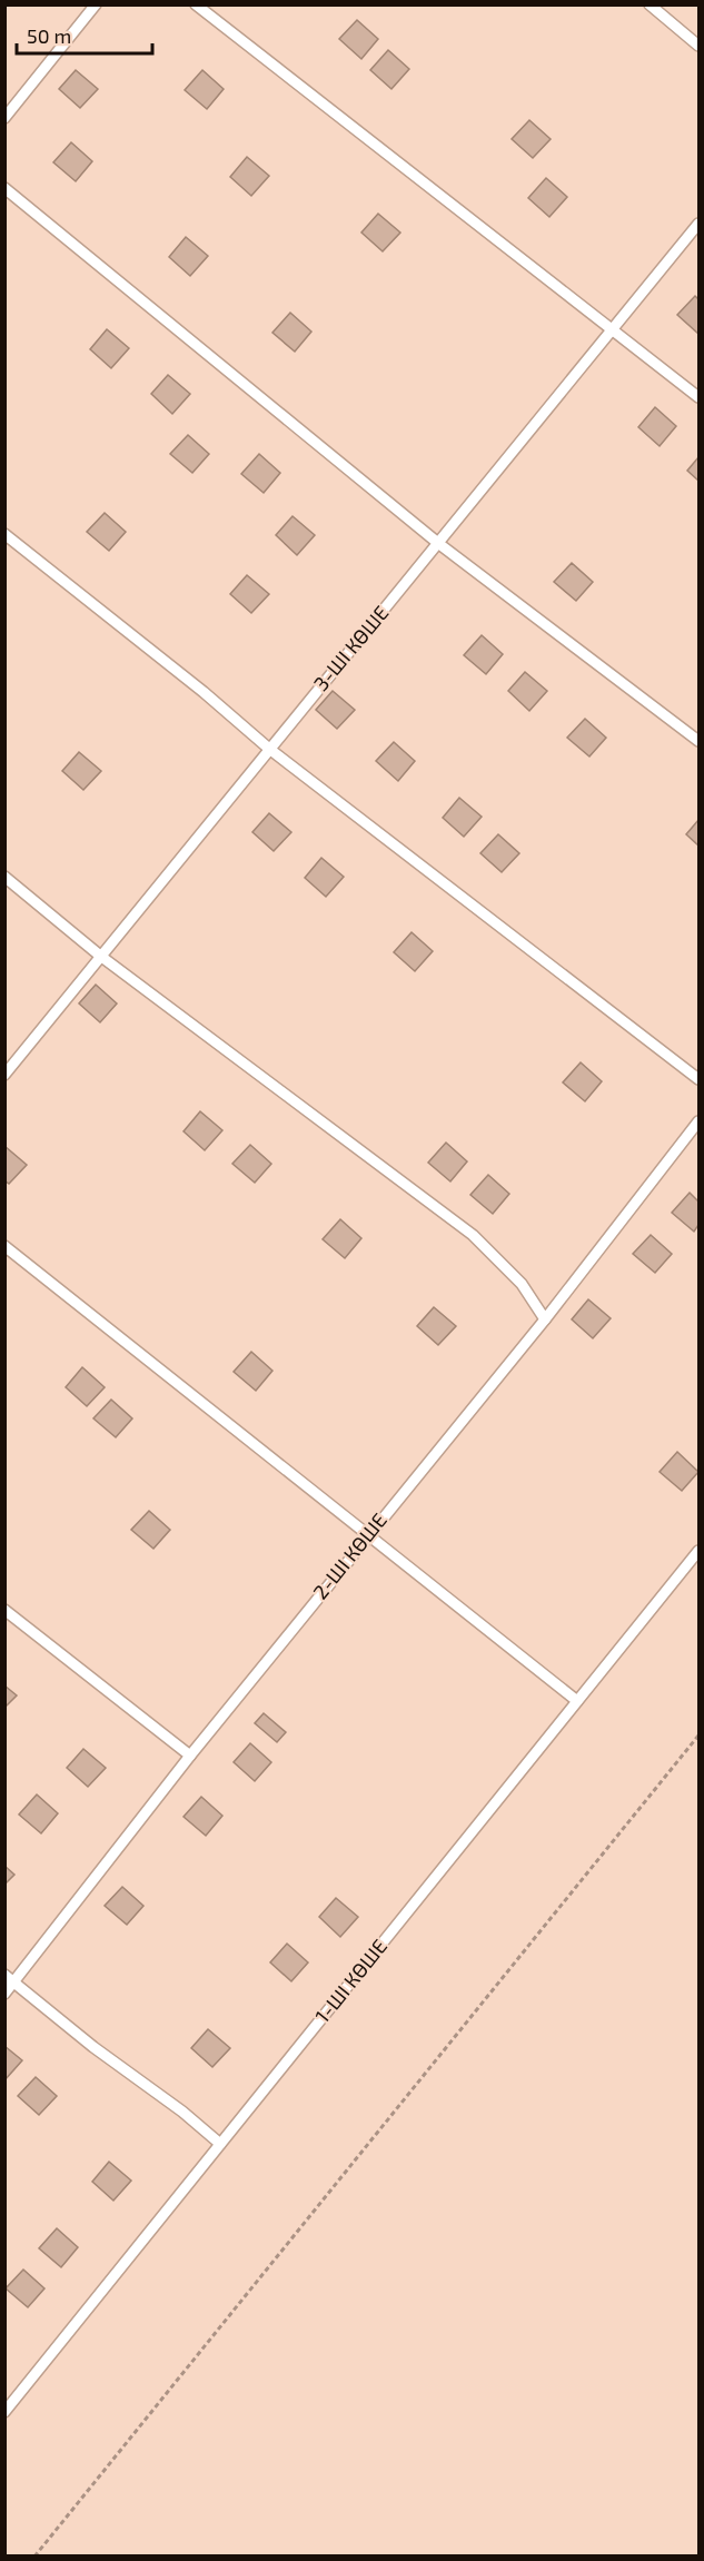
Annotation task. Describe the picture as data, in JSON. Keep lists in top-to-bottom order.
{
  "streets": {
    "lane": ["3-ШІ КӨШЕ", "2-ШІ КӨШЕ", "1-ШІ КӨШЕ"]
  },
  "scale_bar": "50 m"
}
